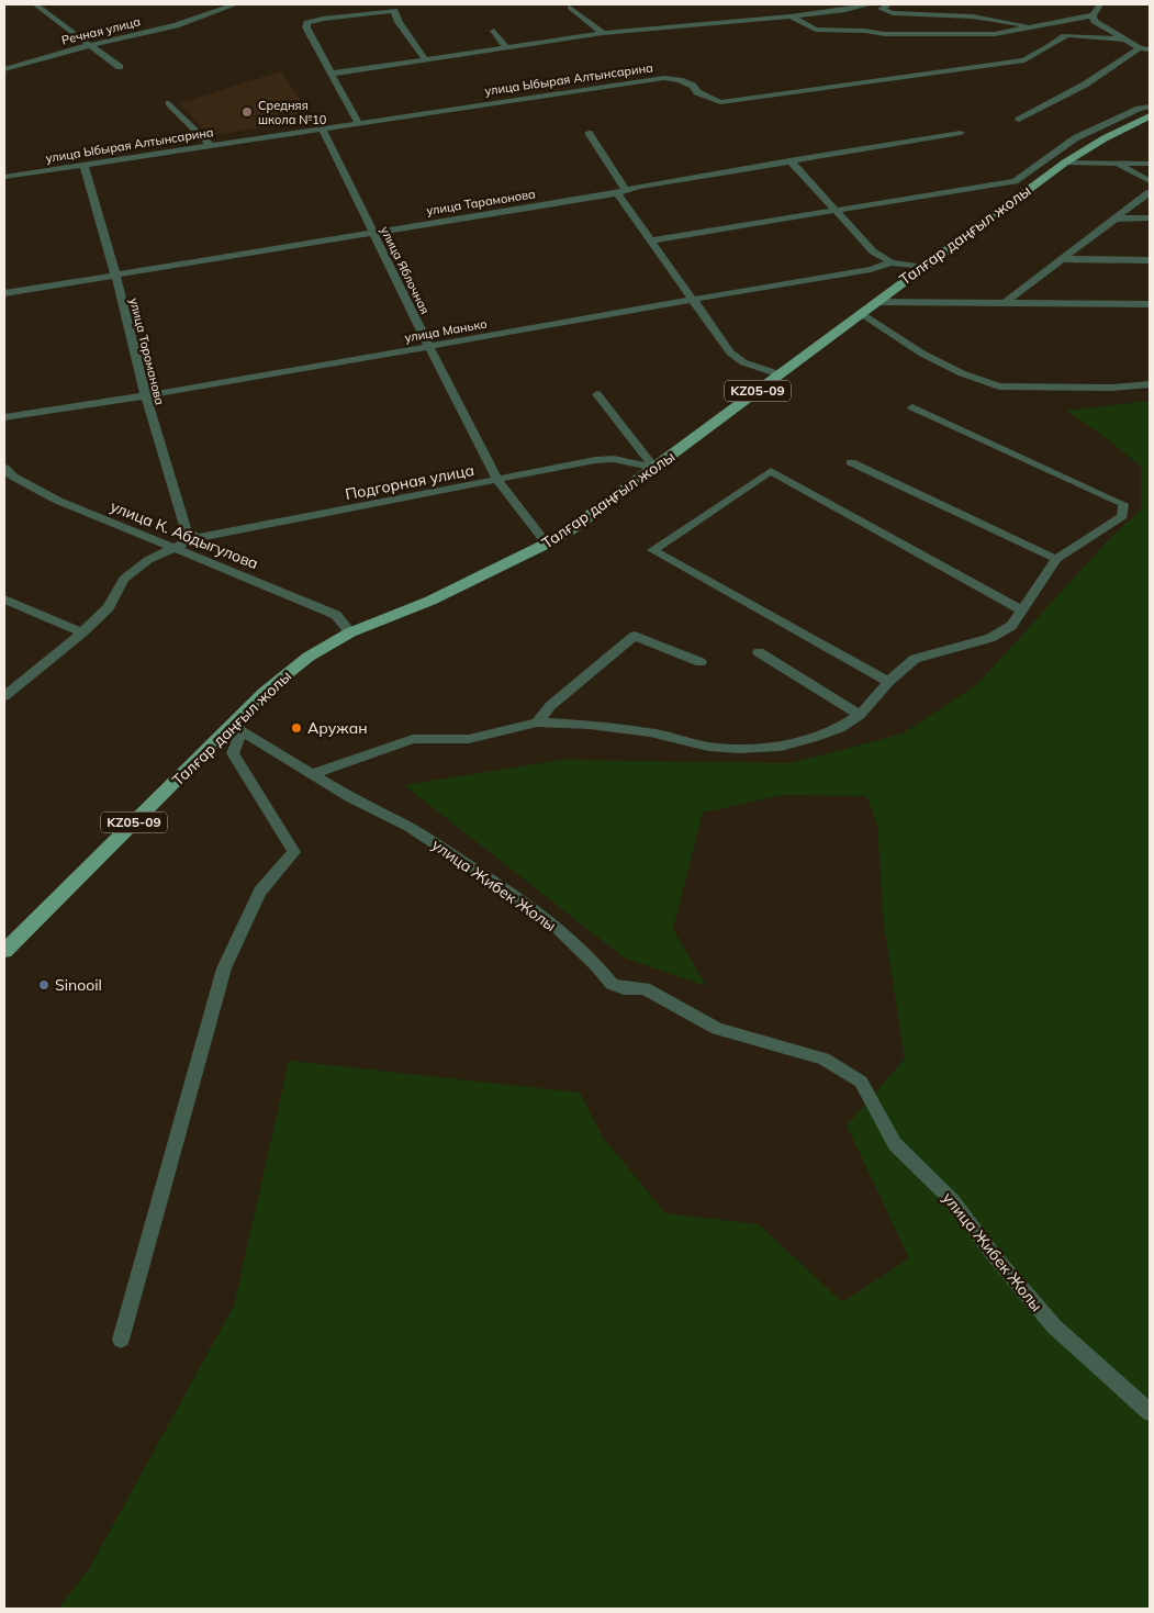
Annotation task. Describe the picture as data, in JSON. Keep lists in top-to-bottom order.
{
  "streets": {
    "main road": ["Талғар даңғыл жолы", "KZ05-09"],
    "street": [
      "Речная улица",
      "улица Ыбырая Алтынсарина",
      "улица Тарамонова",
      "улица Яблочная",
      "улица Манько",
      "улица Тороманова",
      "Подгорная улица",
      "улица К. Абдыгулова",
      "улица Жибек Жолы"
    ]
  },
  "crossings": [
    ["улица Ыбырая Алтынсарина", "улица Яблочная"],
    ["улица Ыбырая Алтынсарина", "улица Тороманова"],
    ["улица Тарамонова", "улица Яблочная"],
    ["улица Тарамонова", "улица Тороманова"],
    ["Талғар даңғыл жолы", "улица Яблочная"],
    ["Талғар даңғыл жолы", "Подгорная улица"],
    ["Талғар даңғыл жолы", "улица К. Абдыгулова"],
    ["Талғар даңғыл жолы", "улица Жибек Жолы"],
    ["улица Яблочная", "улица Манько"],
    ["улица Яблочная", "Подгорная улица"],
    ["улица Манько", "улица Тороманова"],
    ["улица Тороманова", "Подгорная улица"],
    ["Подгорная улица", "улица К. Абдыгулова"]
  ],
  "places": ["Средняя школа №10", "Аружан", "Sinooil"]
}
